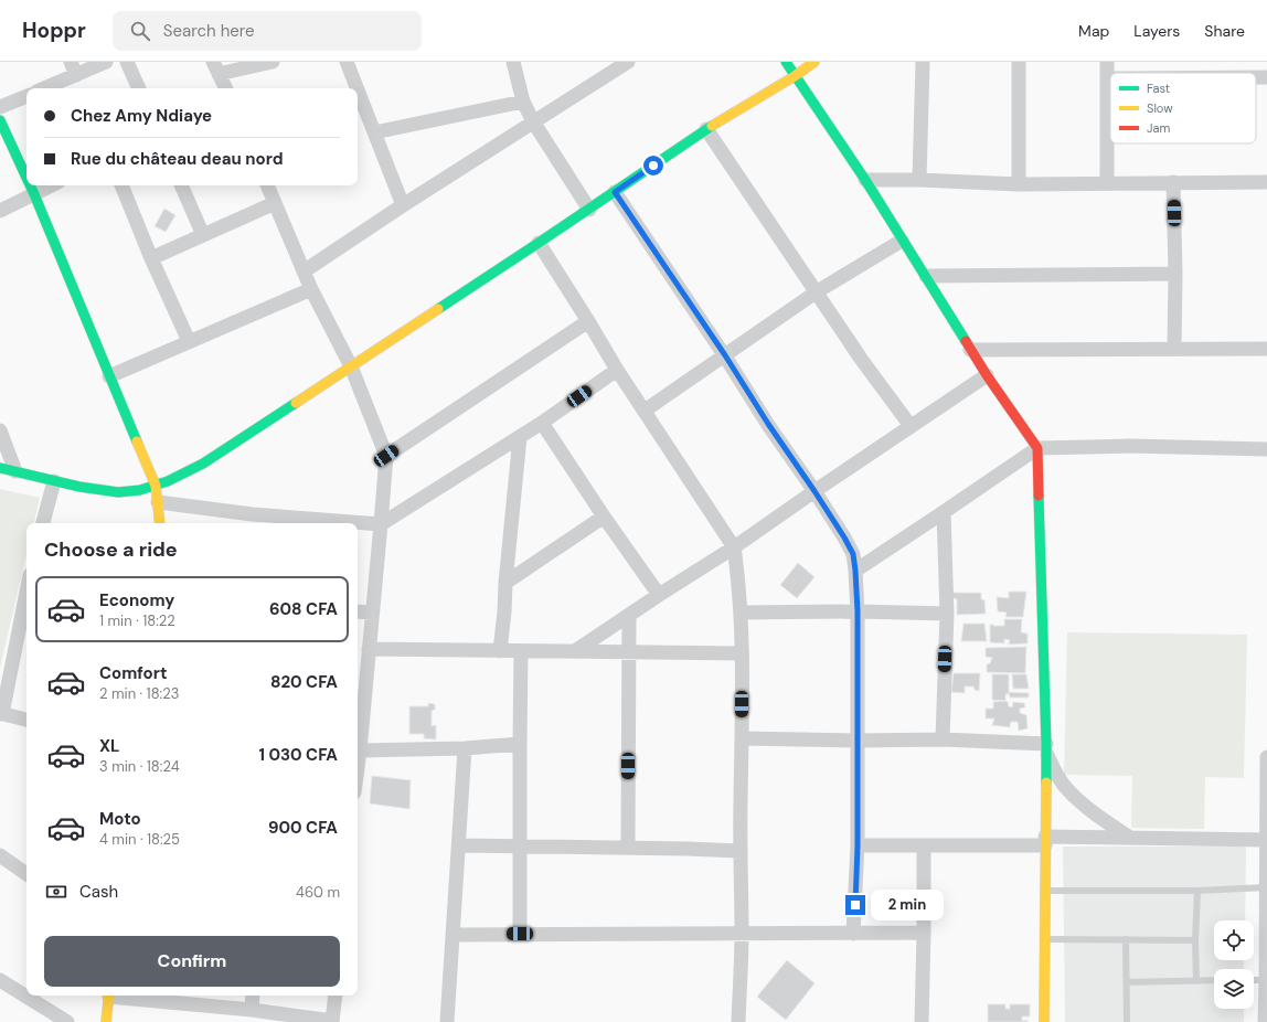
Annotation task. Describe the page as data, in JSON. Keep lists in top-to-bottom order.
{
  "legend": ["Fast", "Slow", "Jam"],
  "page": {
    "header": "Hoppr",
    "search": "Search here",
    "nav": ["Map", "Layers", "Share"],
    "banner": ["Chez Amy Ndiaye", "Rue du château deau nord"],
    "heading": "Choose a ride",
    "list": [
      {
        "name": "Economy",
        "note": "1 min · 18:22",
        "value": "608 CFA"
      },
      {
        "name": "Comfort",
        "note": "2 min · 18:23",
        "value": "820 CFA"
      },
      {
        "name": "XL",
        "note": "3 min · 18:24",
        "value": "1 030 CFA"
      },
      {
        "name": "Moto",
        "note": "4 min · 18:25",
        "value": "900 CFA"
      }
    ],
    "pay": ["Cash", "460 m"],
    "bubble": "2 min",
    "buttons": "Confirm"
  }
}
